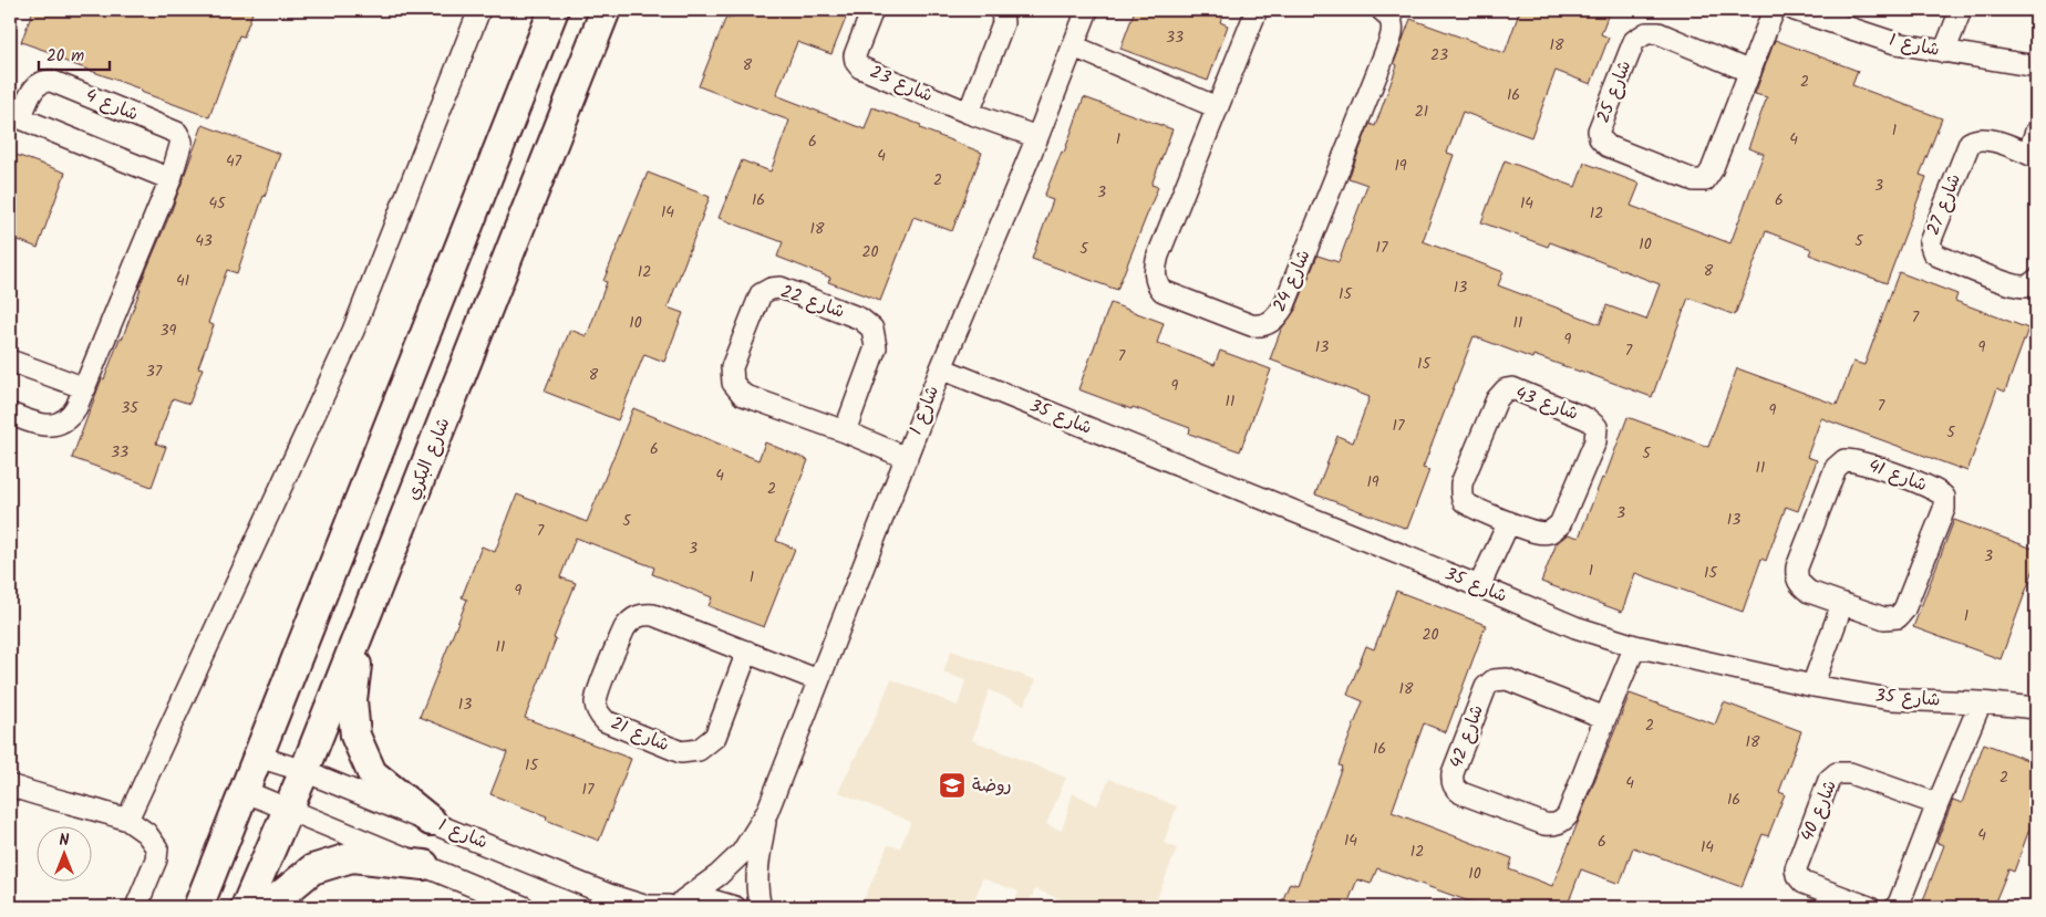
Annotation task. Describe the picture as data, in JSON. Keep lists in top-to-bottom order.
{
  "streets": {
    "main road": ["شارع البكري"],
    "street": [
      "شارع 1",
      "شارع 23",
      "شارع 25",
      "شارع 4",
      "شارع 27",
      "شارع 24",
      "شارع 22",
      "شارع 43",
      "شارع 35",
      "شارع 41",
      "شارع 21",
      "شارع 42",
      "شارع 40"
    ]
  },
  "crossings": [
    ["شارع 1", "شارع 23"],
    ["شارع 1", "شارع 22"],
    ["شارع 1", "شارع 35"],
    ["شارع 1", "شارع البكري"],
    ["شارع 1", "شارع 21"],
    ["شارع 35", "شارع 42"]
  ],
  "places": {
    "school or university": ["روضة"]
  },
  "house_numbers": [
    "33",
    "18",
    "23",
    "8",
    "2",
    "16",
    "21",
    "1",
    "1",
    "4",
    "6",
    "4",
    "47",
    "19",
    "2",
    "3",
    "3",
    "16",
    "6",
    "45",
    "14",
    "14",
    "12",
    "18",
    "43",
    "5",
    "10",
    "17",
    "5",
    "20",
    "8",
    "12",
    "41",
    "13",
    "15",
    "7",
    "10",
    "11",
    "39",
    "9",
    "13",
    "9",
    "7",
    "7",
    "15",
    "37",
    "8",
    "9",
    "11",
    "7",
    "35",
    "9",
    "17",
    "5",
    "6",
    "33",
    "5",
    "11",
    "4",
    "19",
    "2",
    "3",
    "13",
    "5",
    "7",
    "3",
    "3",
    "1",
    "15",
    "1",
    "9",
    "1",
    "20",
    "11",
    "18",
    "13",
    "2",
    "18",
    "16",
    "15",
    "2",
    "4",
    "17",
    "16",
    "4",
    "14",
    "6",
    "14",
    "12",
    "10"
  ],
  "scale_bar": "20 m",
  "north": "top"
}
